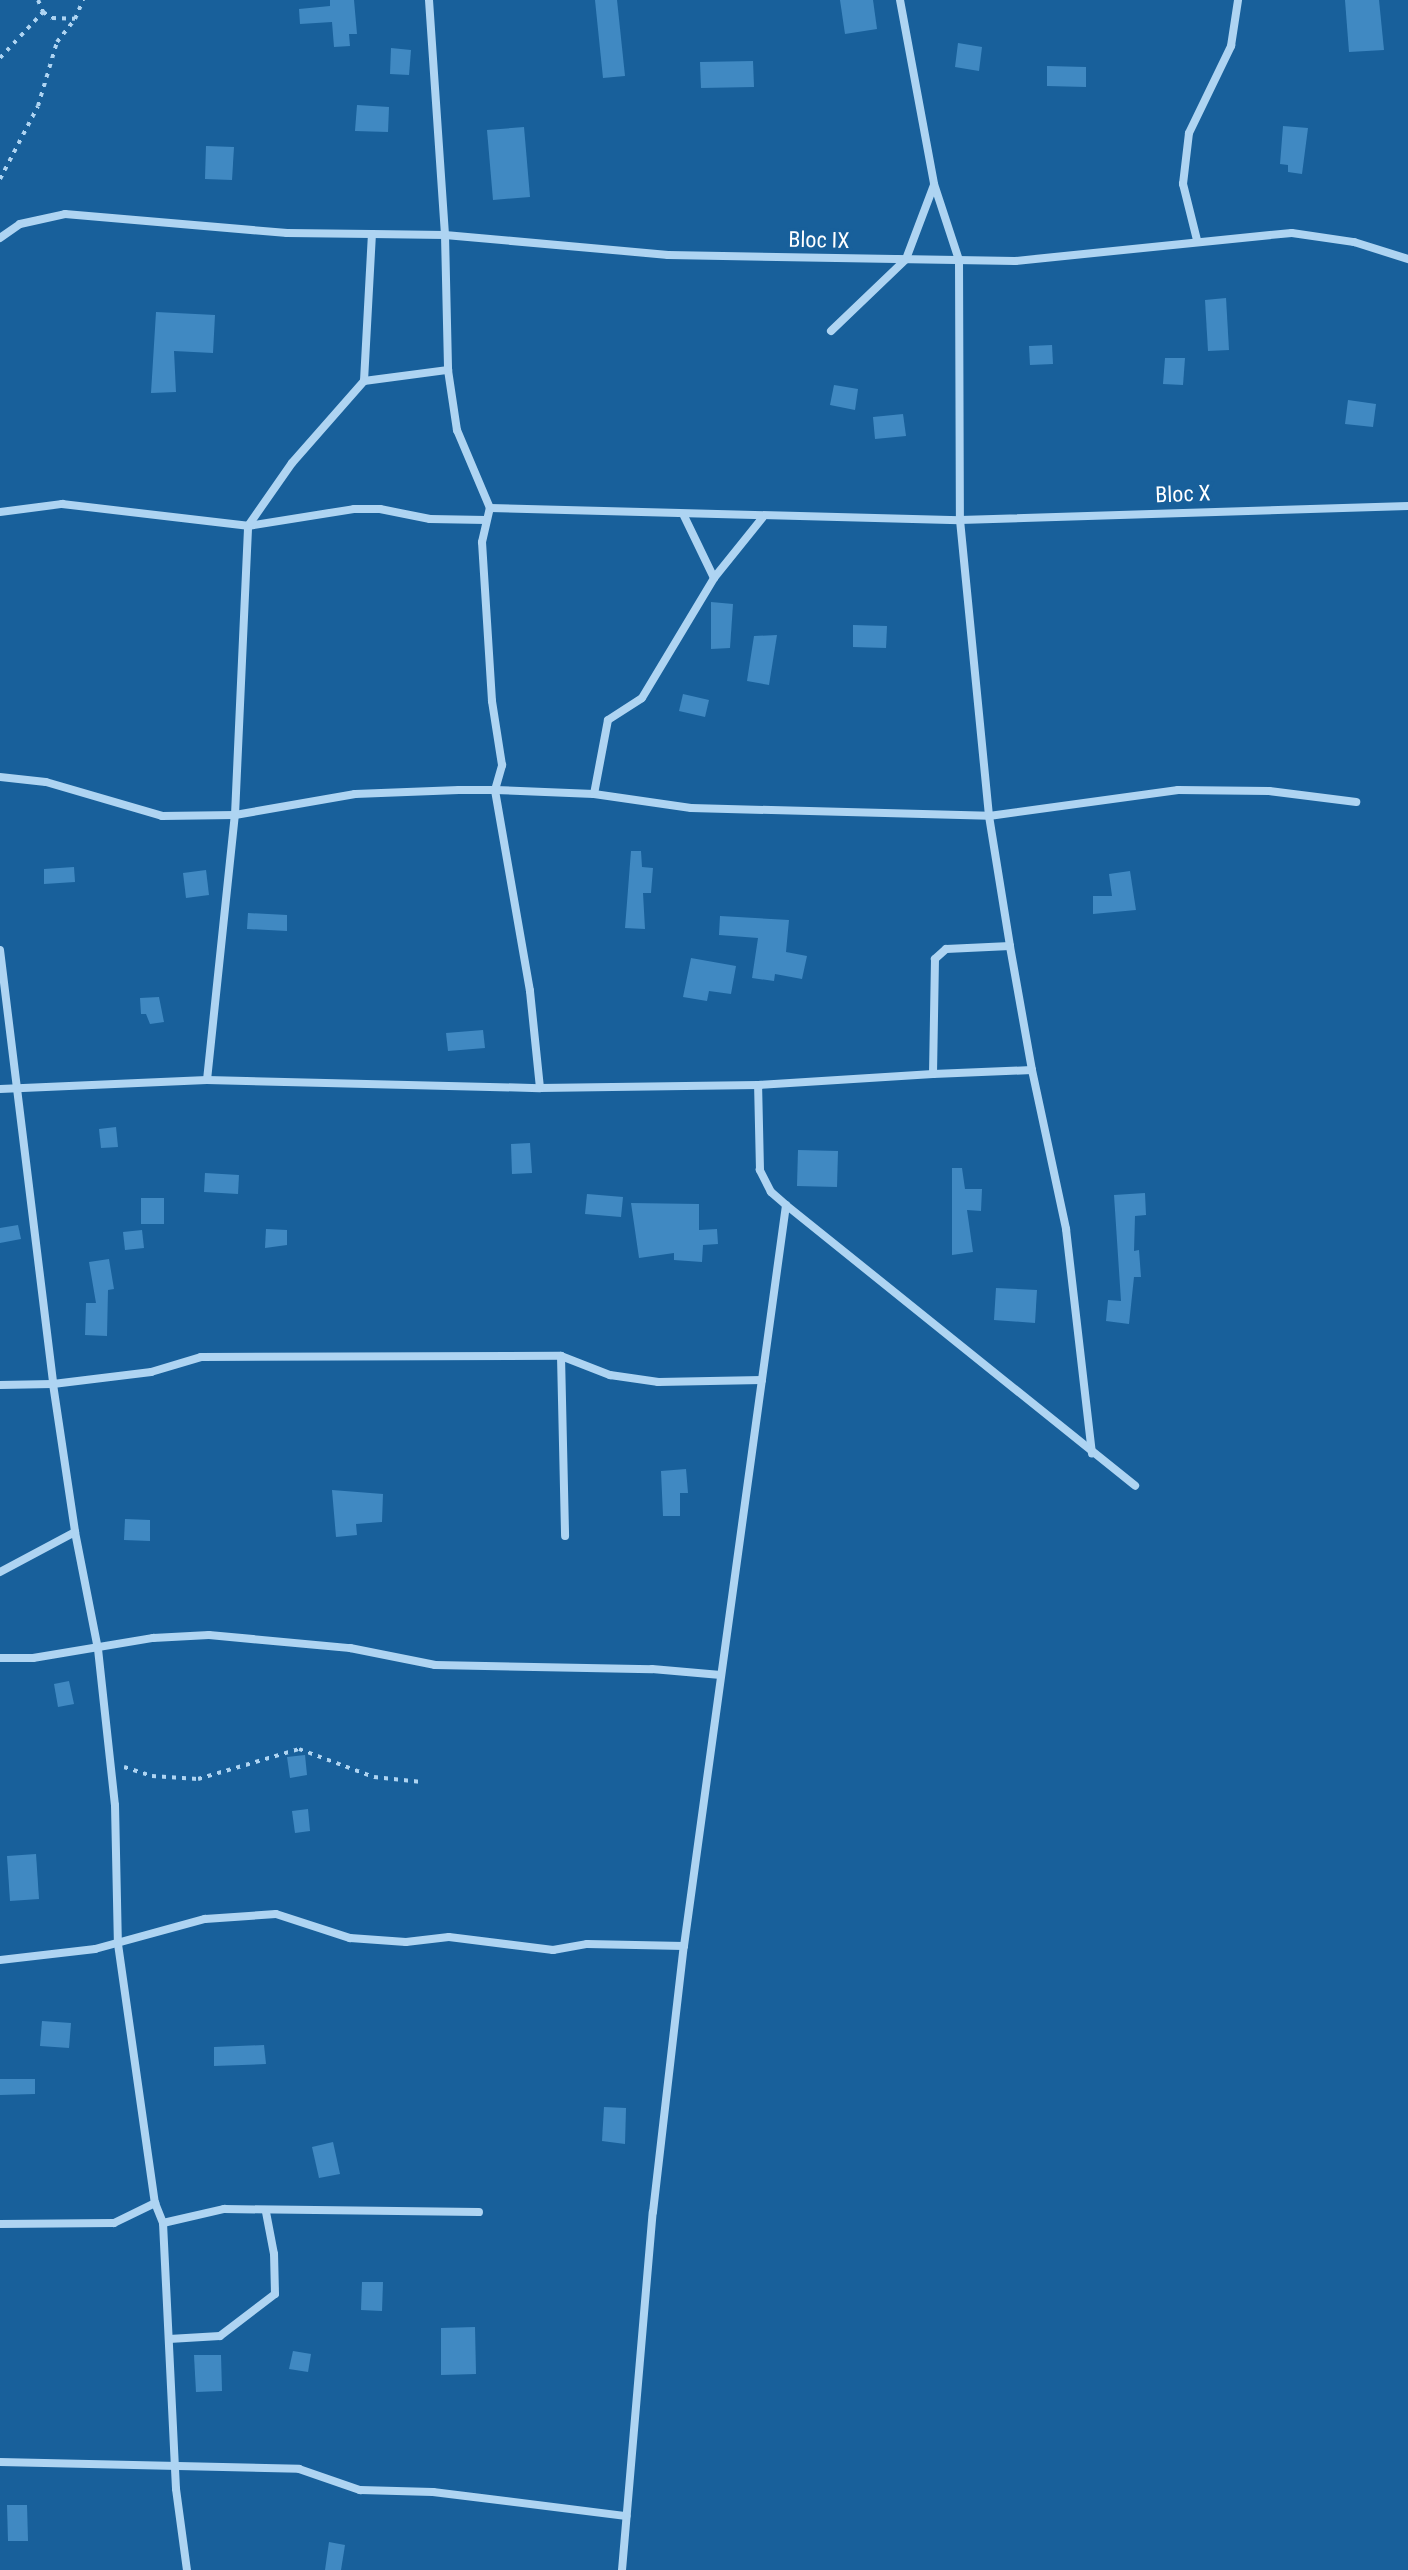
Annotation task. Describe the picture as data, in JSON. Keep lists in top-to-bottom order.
{
  "streets": {
    "street": ["Bloc IX", "Bloc X"]
  }
}
